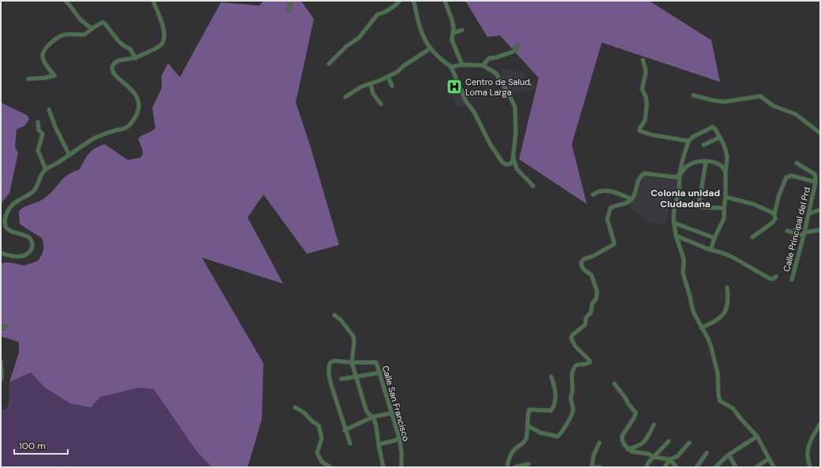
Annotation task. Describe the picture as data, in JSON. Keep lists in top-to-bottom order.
{
  "streets": {
    "street": ["Calle Principal del Prd", "Calle San Francisco"]
  },
  "districts": ["Colonia unidad Ciudadana"],
  "places": {
    "hospital": ["Centro de Salud, Loma Larga"]
  },
  "scale_bar": "100 m"
}
